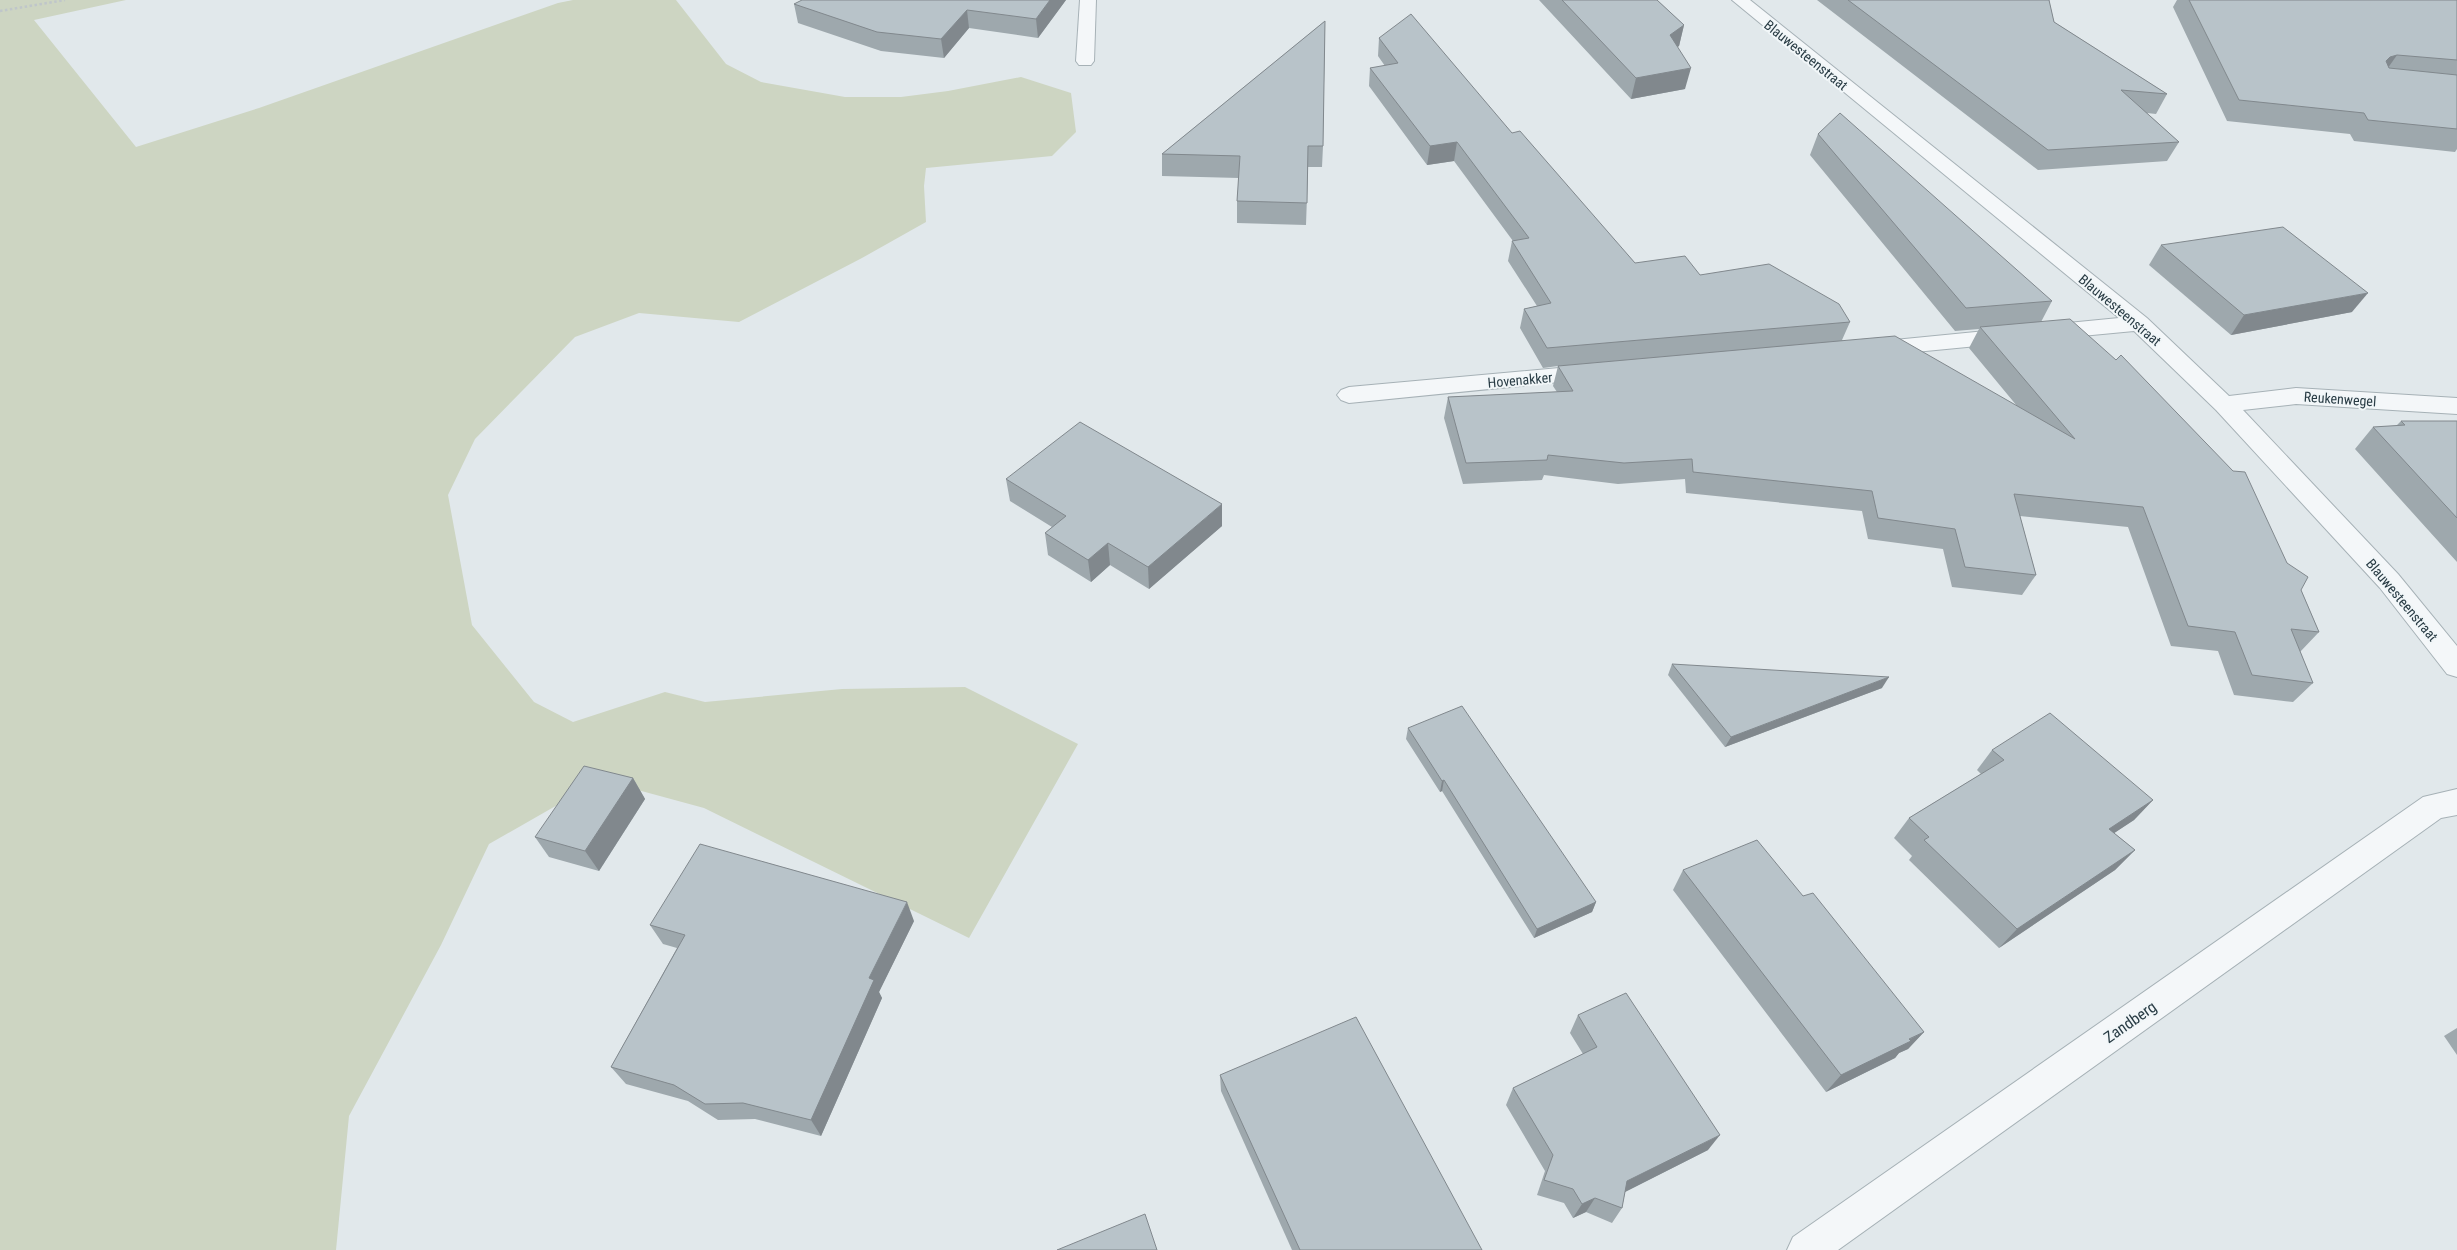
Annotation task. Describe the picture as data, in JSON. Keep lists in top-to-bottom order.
{
  "streets": {
    "street": [
      "Blauwesteenstraat",
      "Hovenakker",
      "Reukenwegel",
      "Zandberg"
    ]
  },
  "crossings": [
    ["Blauwesteenstraat", "Reukenwegel"]
  ]
}
